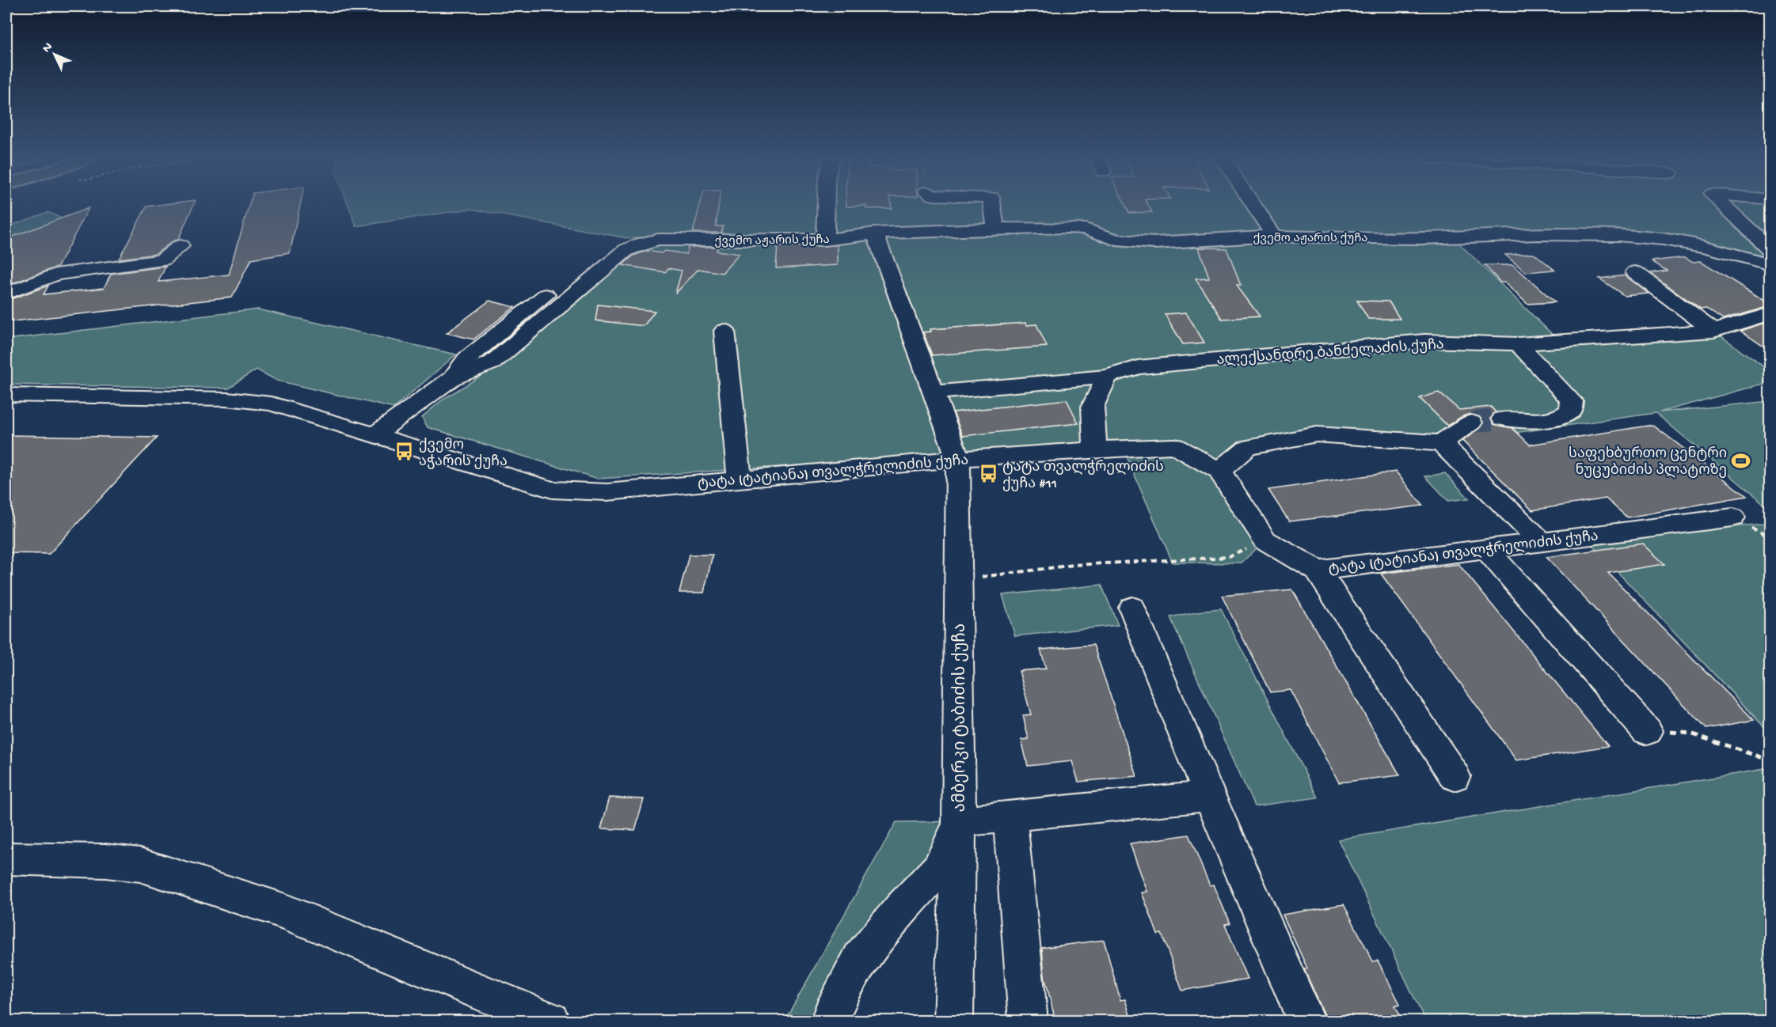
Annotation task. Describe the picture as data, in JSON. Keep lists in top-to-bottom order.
{
  "streets": {
    "street": [
      "ქვემო აჟარის ქუჩა",
      "ალექსანდრე ბანძელაძის ქუჩა",
      "ტატა (ტატიანა) თვალჭრელიძის ქუჩა",
      "ამბერკი ტაბიძის ქუჩა"
    ]
  },
  "crossings": [
    ["ქვემო აჟარის ქუჩა", "ტატა (ტატიანა) თვალჭრელიძის ქუჩა"],
    ["ტატა (ტატიანა) თვალჭრელიძის ქუჩა", "ამბერკი ტაბიძის ქუჩა"]
  ],
  "places": {
    "bus stop": ["ქვემო აჭარის ქუჩა", "ტატა თვალჭრელიძის ქუჩა #11"],
    "sports": ["საფეხბურთო ცენტრი ნუცუბიძის პლატოზე"]
  },
  "north": "top left"
}
